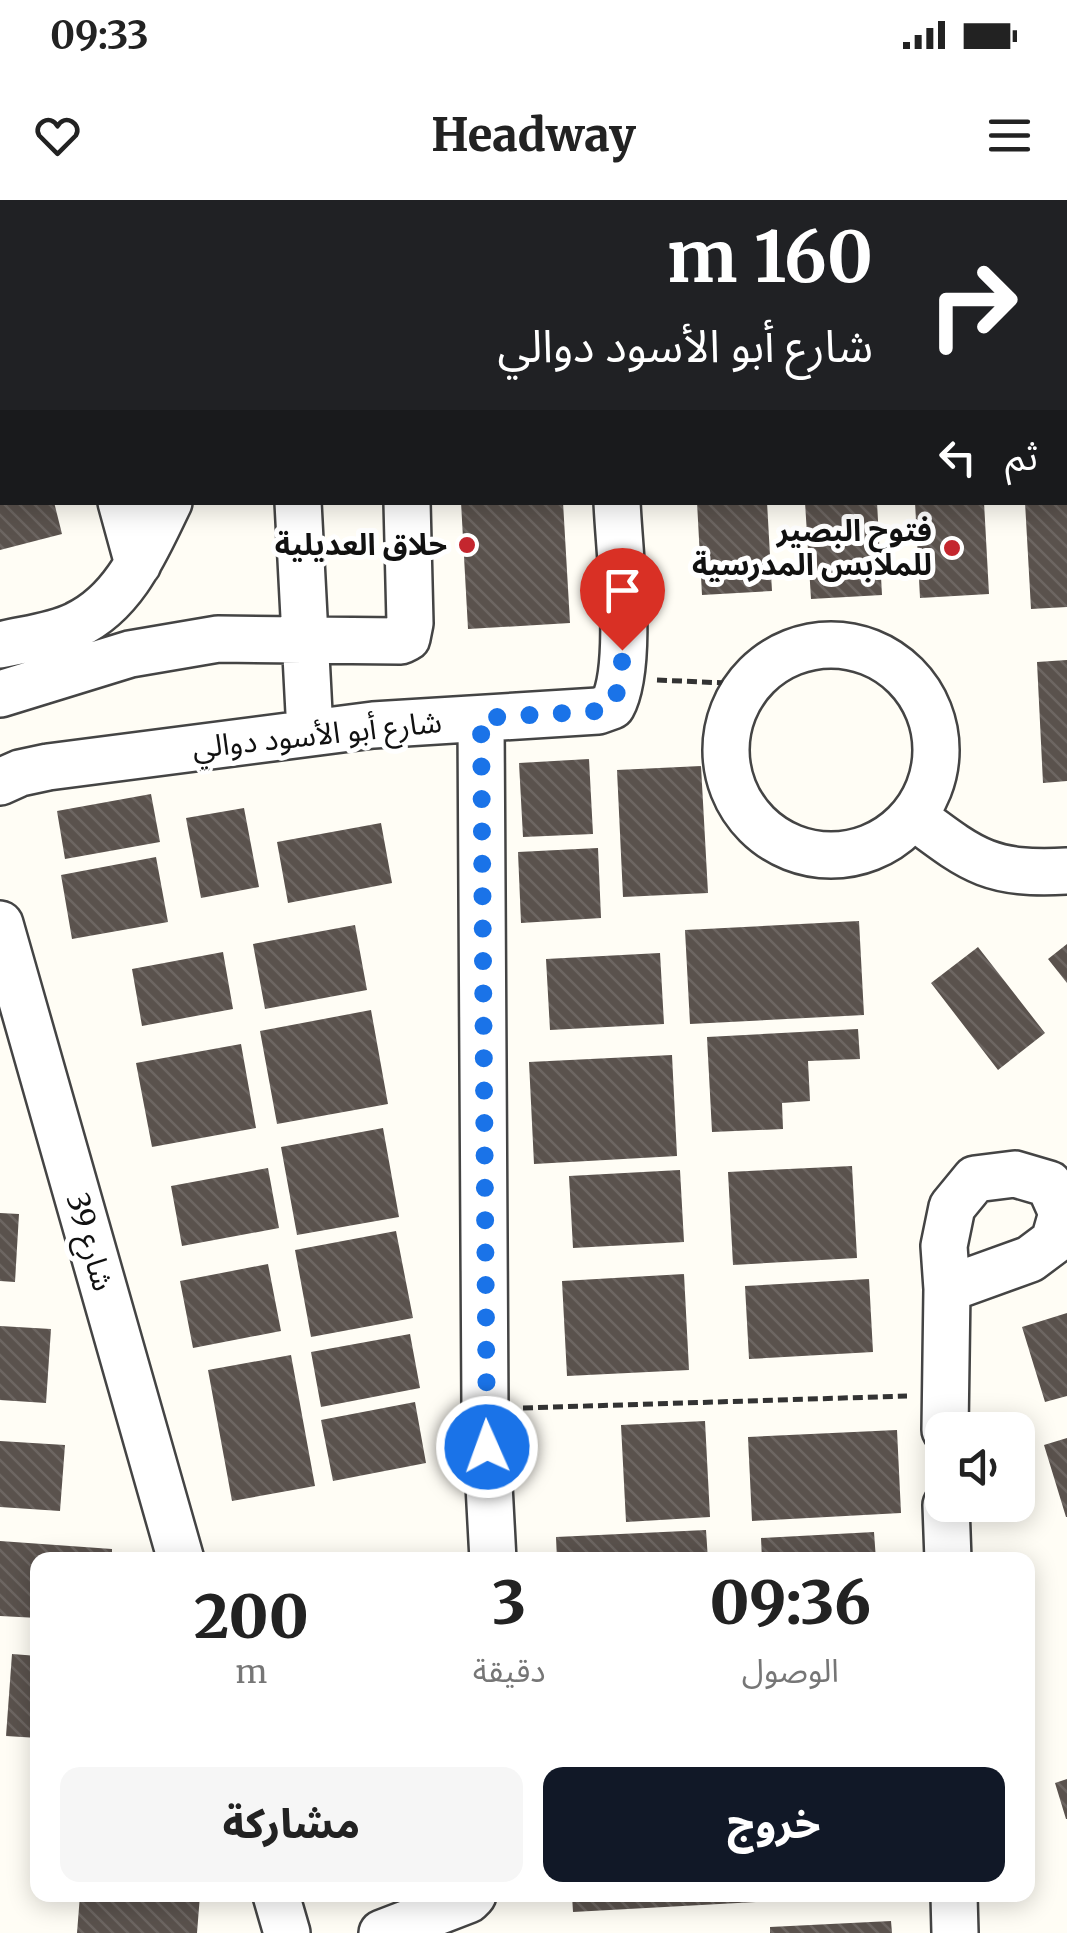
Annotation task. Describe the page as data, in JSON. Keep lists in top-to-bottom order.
{
  "streets": {
    "street": ["شارع أبو الأسود دوالي", "شارع 39"]
  },
  "places": ["حلاق العديلية", "فتوح البصير للملابس المدرسية"],
  "page": {
    "status": "09:33",
    "header": "Headway",
    "turn": ["160 m", "شارع أبو الأسود دوالي"],
    "then": "ثم",
    "eta": [
      "09:36",
      "الوصول",
      "3",
      "دقيقة",
      "200",
      "m"
    ],
    "buttons": ["خروج", "مشاركة"]
  }
}
